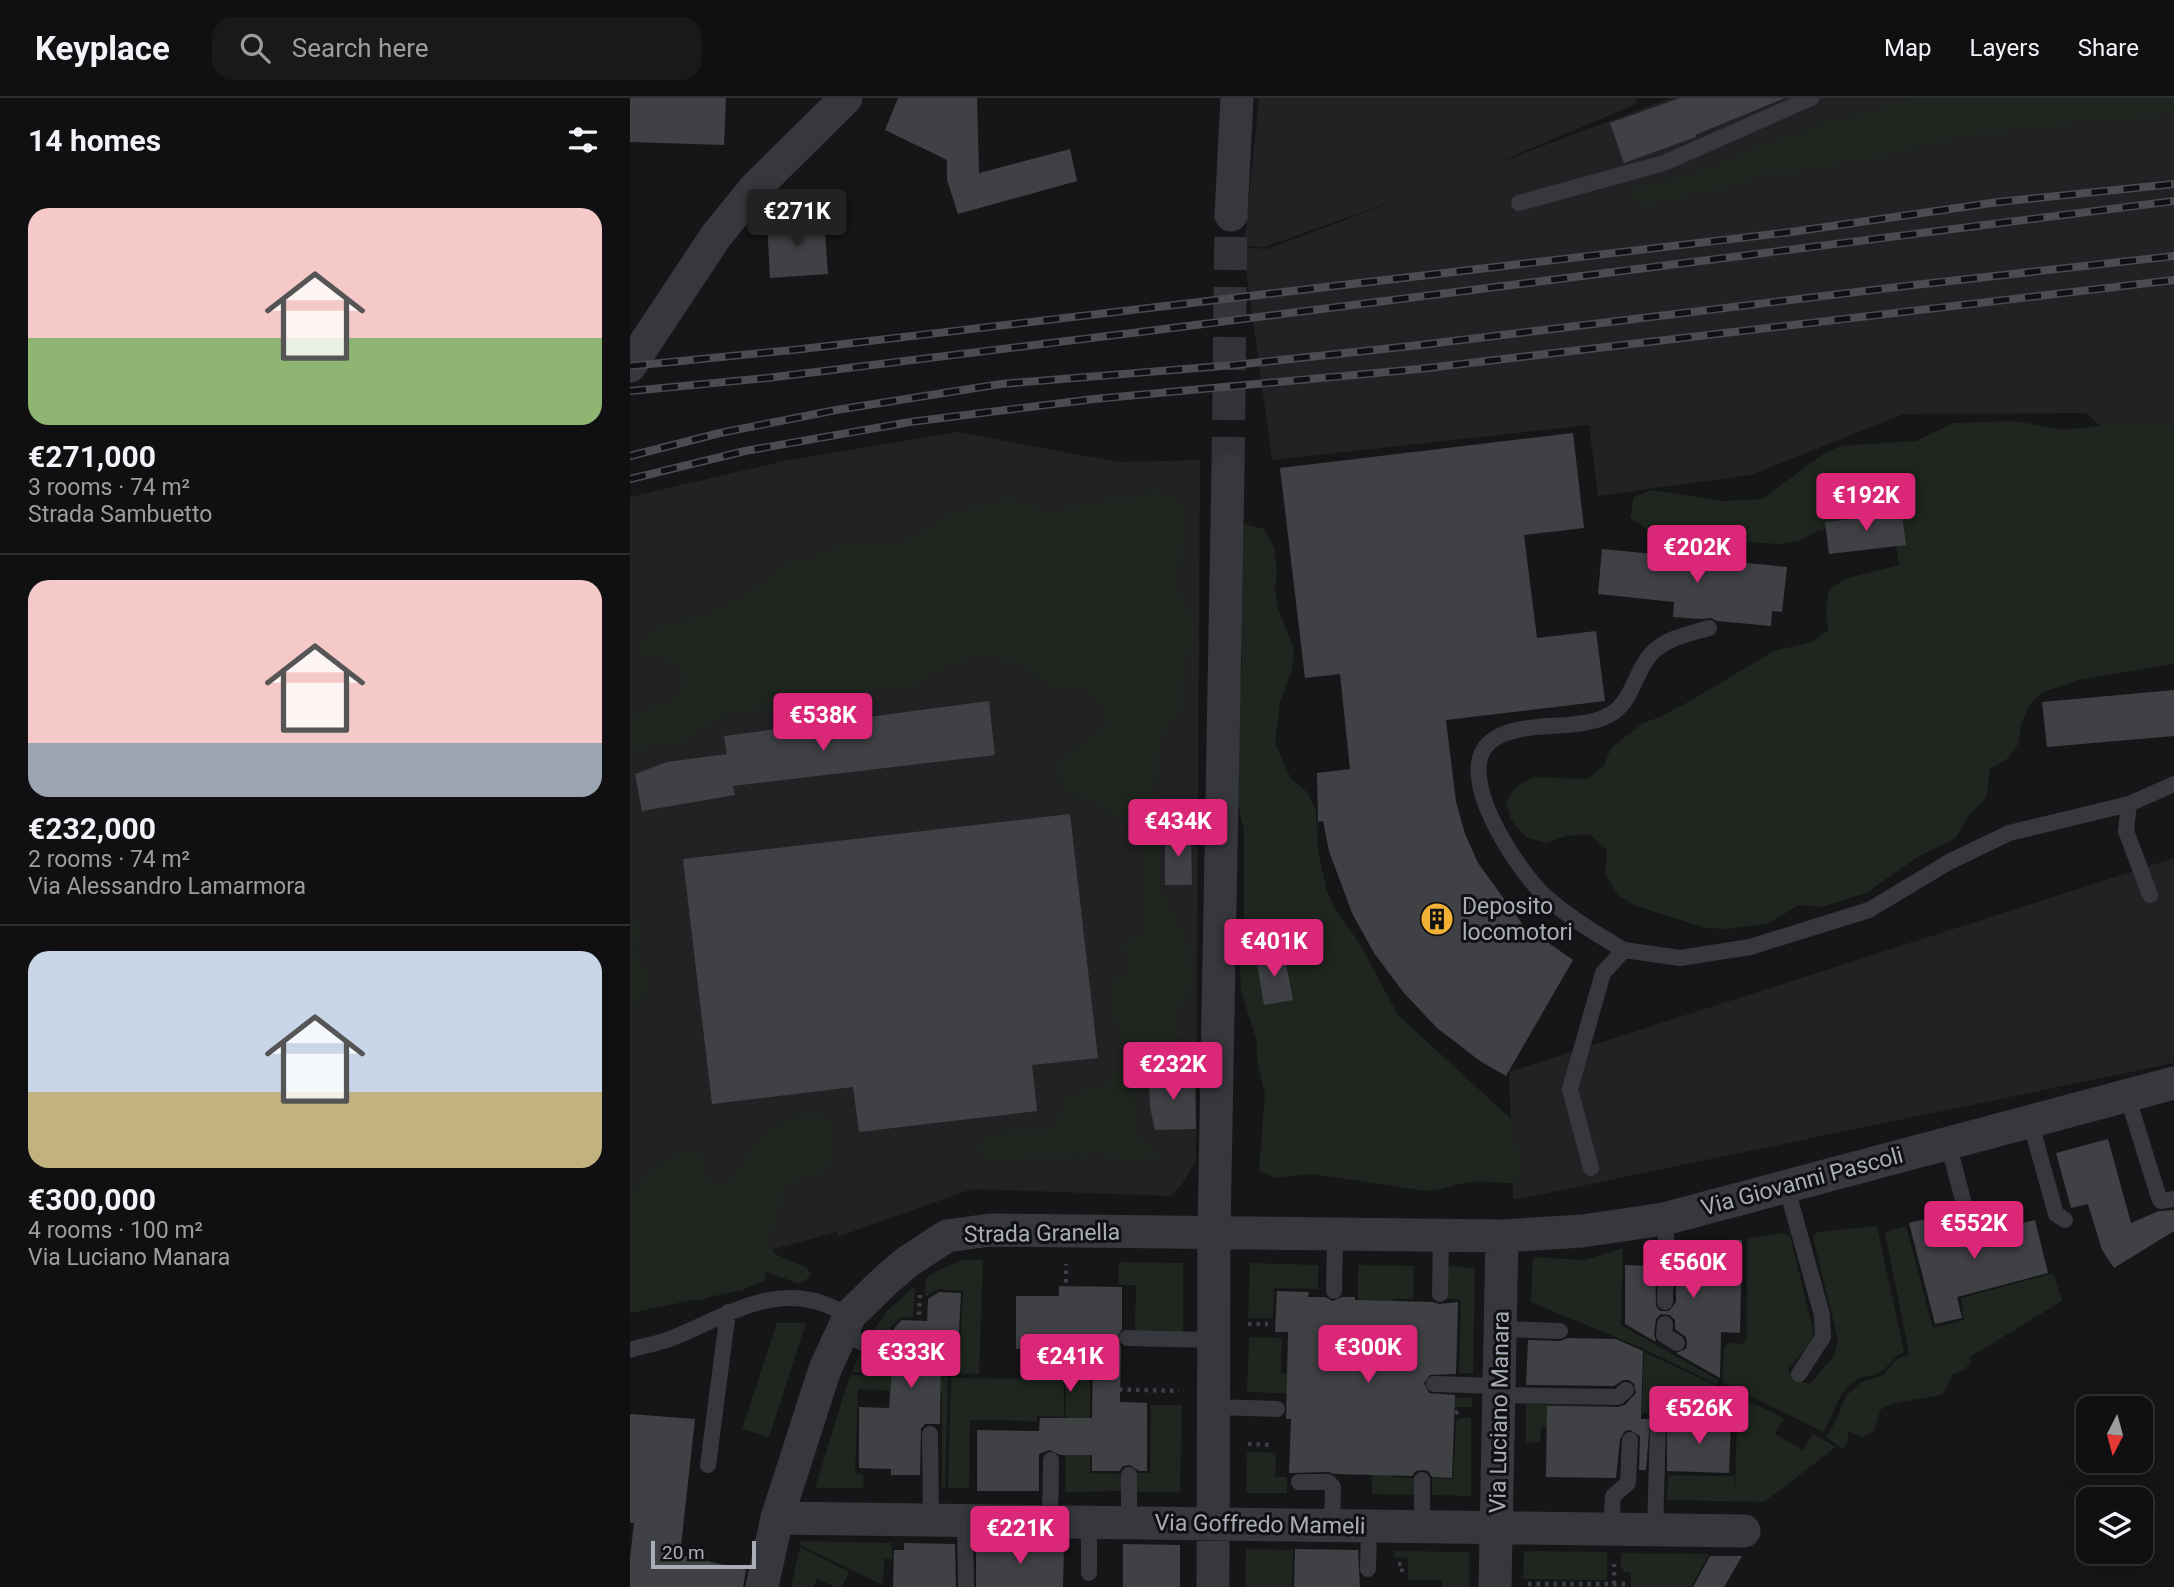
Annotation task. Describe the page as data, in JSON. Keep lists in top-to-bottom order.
{
  "streets": {
    "street": [
      "Via Giovanni Pascoli",
      "Strada Granella",
      "Via Luciano Manara",
      "Via Goffredo Mameli"
    ]
  },
  "crossings": [
    ["Via Giovanni Pascoli", "Strada Granella"],
    ["Via Giovanni Pascoli", "Via Luciano Manara"],
    ["Strada Granella", "Via Goffredo Mameli"],
    ["Via Luciano Manara", "Via Goffredo Mameli"]
  ],
  "places": {
    "building": ["Deposito locomotori"]
  },
  "scale_bar": "20 m",
  "north": "bottom",
  "page": {
    "header": "Keyplace",
    "search": "Search here",
    "nav": ["Map", "Layers", "Share"],
    "heading": "14 homes",
    "list": [
      {
        "name": "€271,000",
        "note": "3 rooms · 74 m² · Strada Sambuetto"
      },
      {
        "name": "€232,000",
        "note": "2 rooms · 74 m² · Via Alessandro Lamarmora"
      },
      {
        "name": "€300,000",
        "note": "4 rooms · 100 m² · Via Luciano Manara"
      }
    ],
    "price": [
      "€271K",
      "€192K",
      "€202K",
      "€538K",
      "€434K",
      "€401K",
      "€232K",
      "€552K",
      "€560K",
      "€300K",
      "€333K",
      "€241K",
      "€526K",
      "€221K"
    ],
    "scale": "20 m"
  }
}
